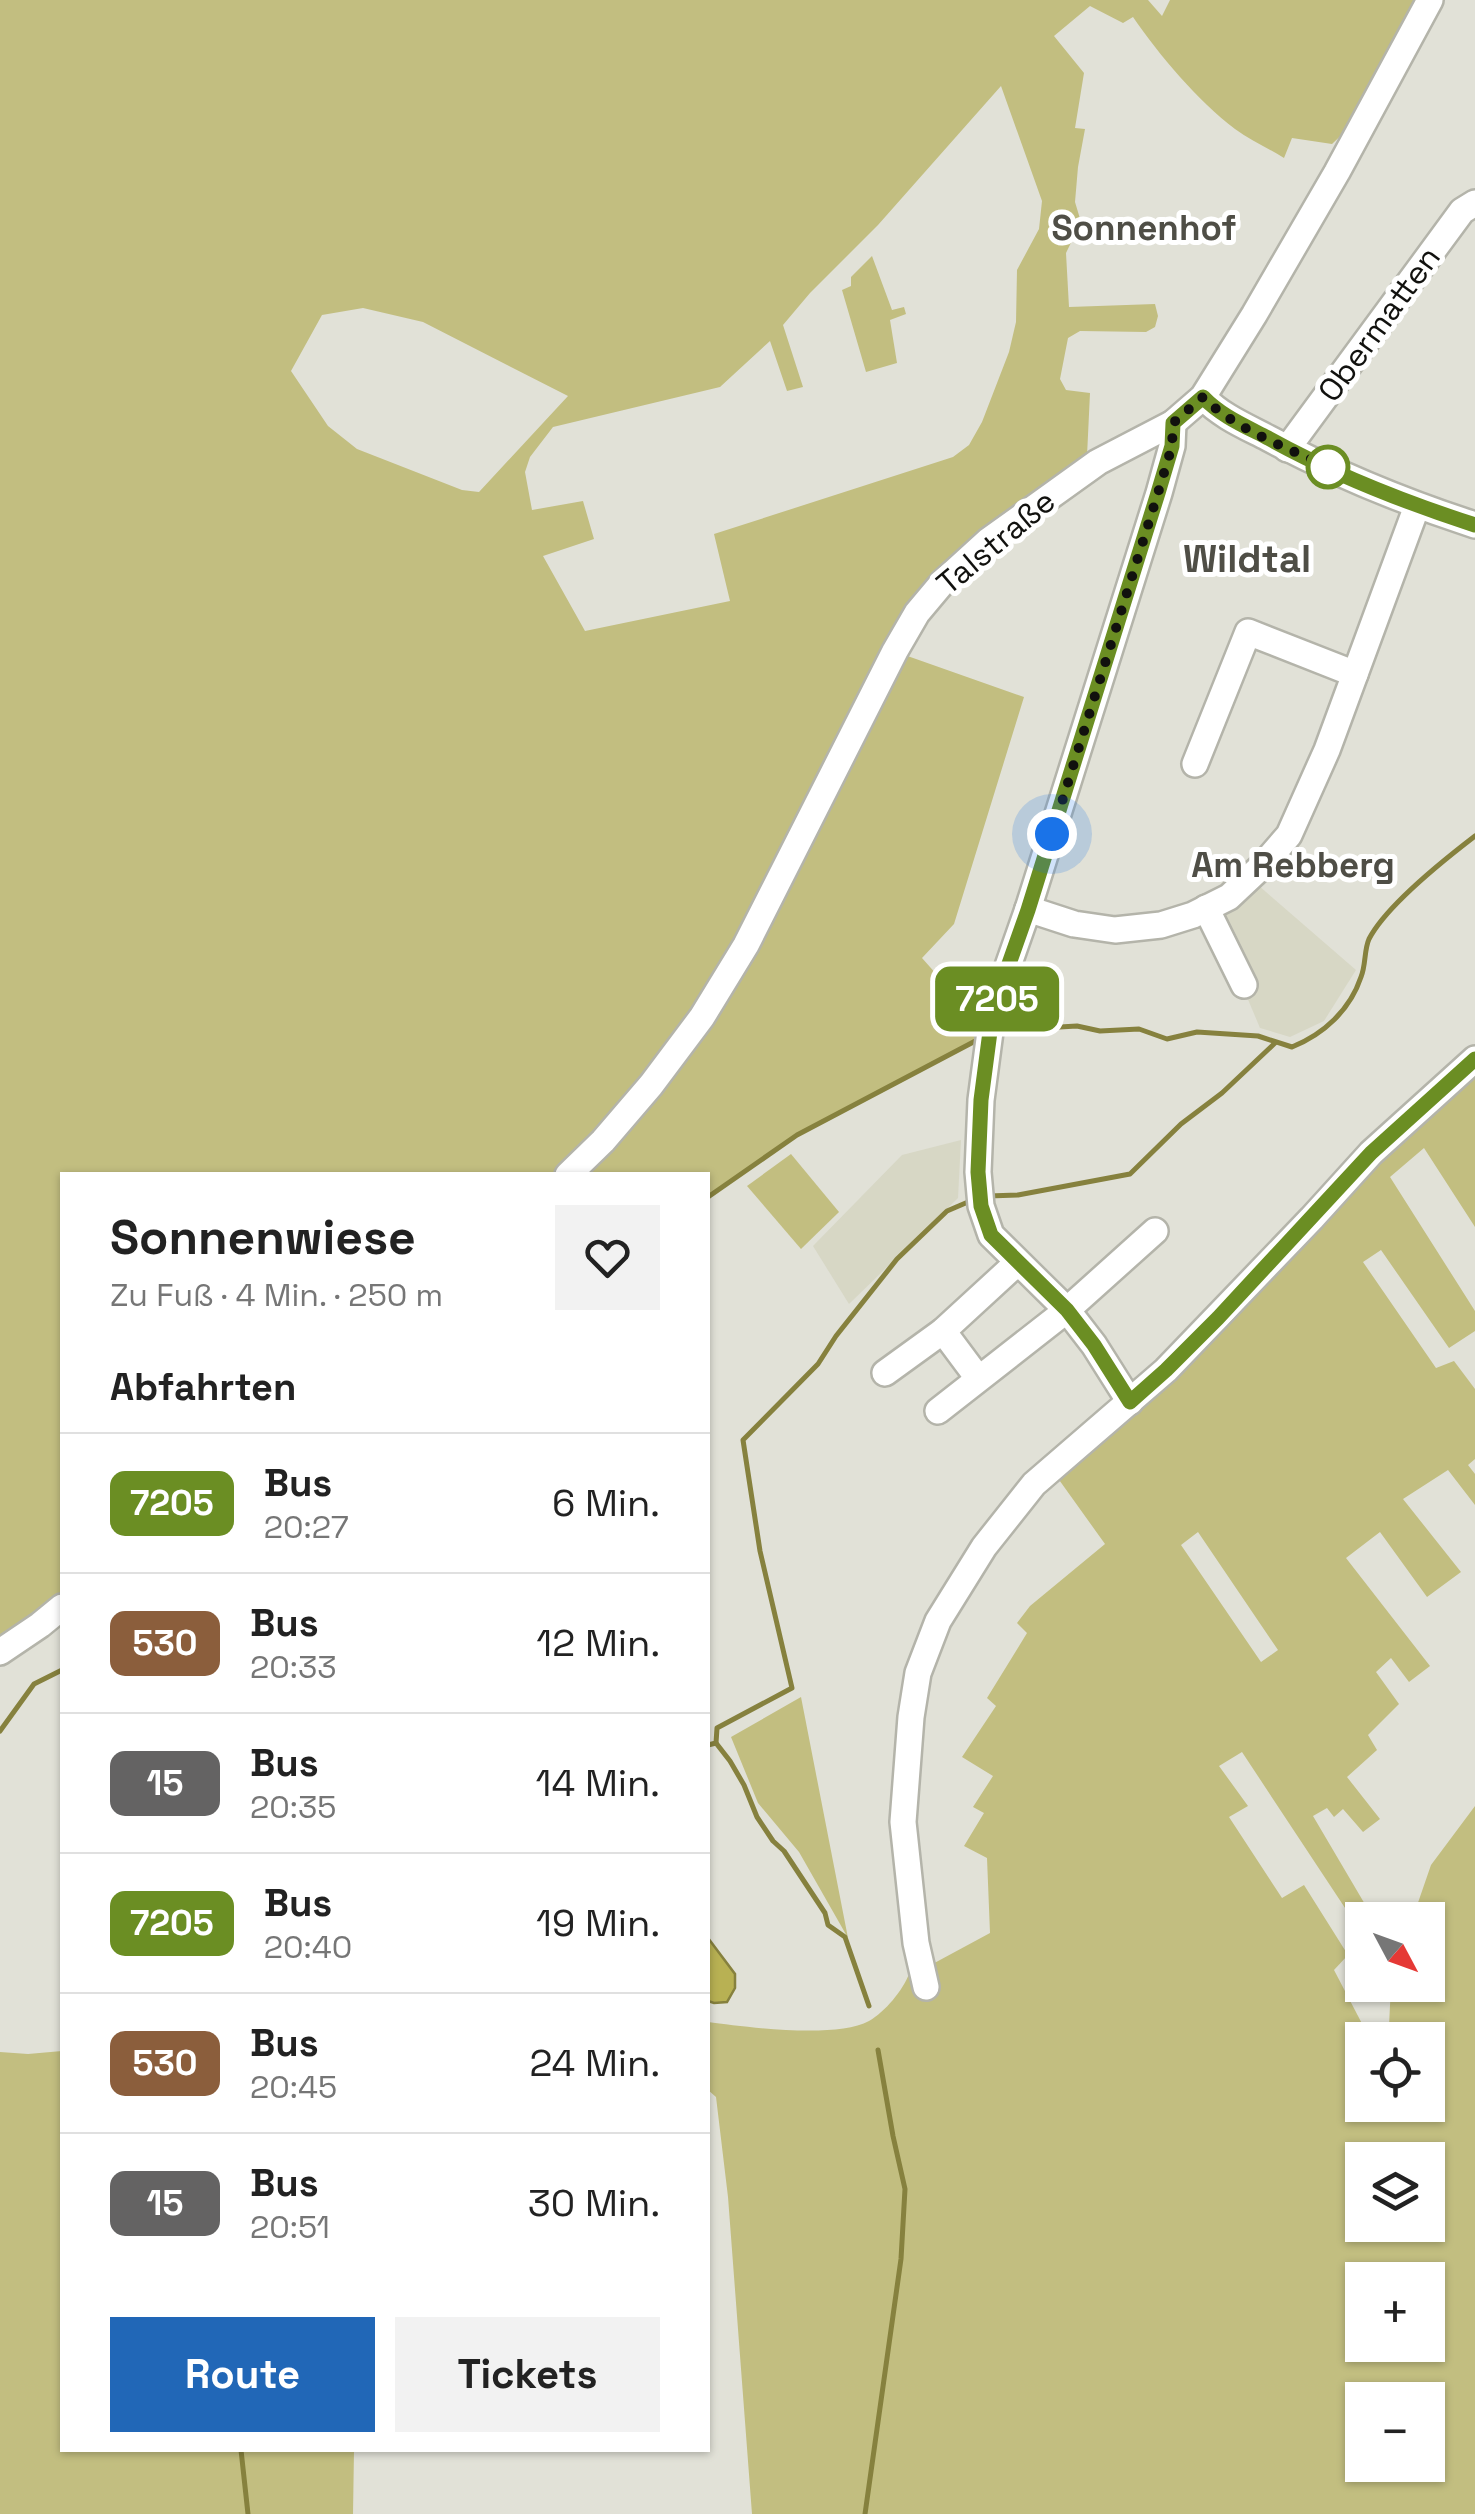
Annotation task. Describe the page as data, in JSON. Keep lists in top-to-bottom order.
{
  "streets": {
    "street": ["Obermatten", "Talstraße"]
  },
  "districts": ["Sonnenhof", "Wildtal", "Am Rebberg"],
  "lines": ["bus line 7205"],
  "north": "bottom right",
  "page": {
    "on_map": "7205",
    "heading": [
      ["Sonnenwiese", "Zu Fuß · 4 Min. · 250 m"],
      "Abfahrten"
    ],
    "list": [
      {
        "mark": "7205",
        "name": "Bus",
        "note": "20:27",
        "value": "6 Min."
      },
      {
        "mark": "530",
        "name": "Bus",
        "note": "20:33",
        "value": "12 Min."
      },
      {
        "mark": "15",
        "name": "Bus",
        "note": "20:35",
        "value": "14 Min."
      },
      {
        "mark": "7205",
        "name": "Bus",
        "note": "20:40",
        "value": "19 Min."
      },
      {
        "mark": "530",
        "name": "Bus",
        "note": "20:45",
        "value": "24 Min."
      },
      {
        "mark": "15",
        "name": "Bus",
        "note": "20:51",
        "value": "30 Min."
      }
    ],
    "map_buttons": ["+", "−"],
    "buttons": ["Route", "Tickets"]
  }
}
